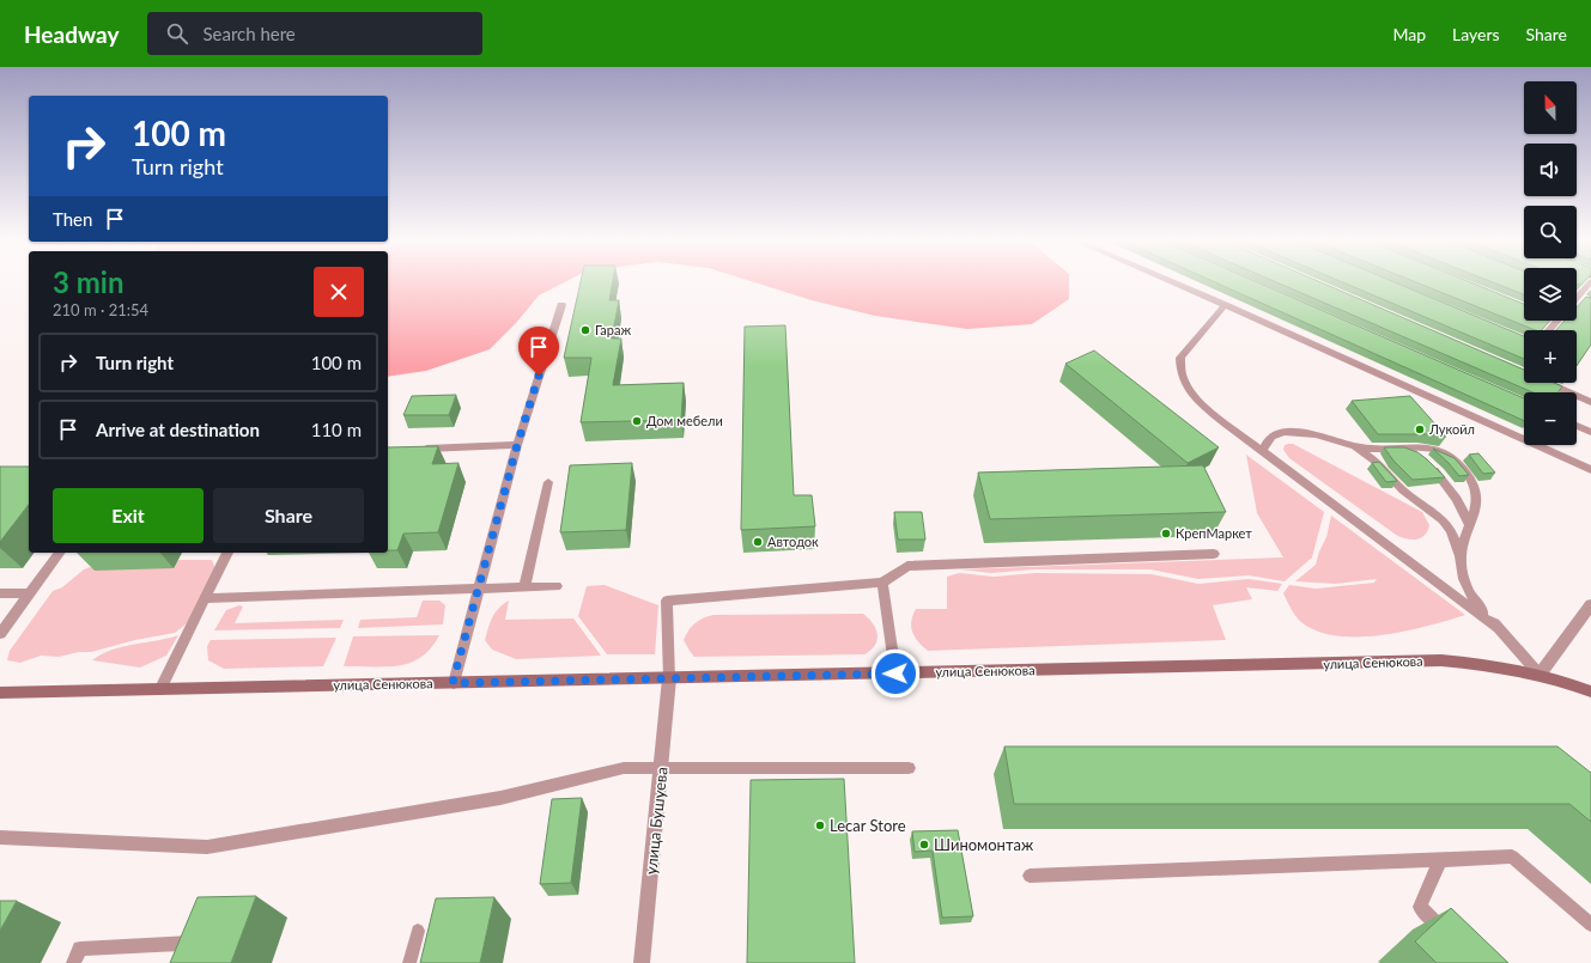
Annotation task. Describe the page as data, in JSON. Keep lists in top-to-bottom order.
{
  "streets": {
    "main road": ["улица Сенюкова"],
    "street": ["улица Бушуева"]
  },
  "crossings": [
    ["улица Сенюкова", "улица Бушуева"]
  ],
  "places": [
    "Гараж",
    "Дом мебели",
    "Лукойл",
    "КрепМаркет",
    "Автодок",
    "Lecar Store",
    "Шиномонтаж"
  ],
  "north": "top",
  "page": {
    "header": "Headway",
    "search": "Search here",
    "nav": ["Map", "Layers", "Share"],
    "map_buttons": ["+", "−"],
    "turn": ["100 m", "Turn right"],
    "then": "Then",
    "heading": ["3 min", "210 m · 21:54"],
    "list": [
      {
        "name": "Turn right",
        "value": "100 m"
      },
      {
        "name": "Arrive at destination",
        "value": "110 m"
      }
    ],
    "buttons": ["Exit", "Share"]
  }
}
